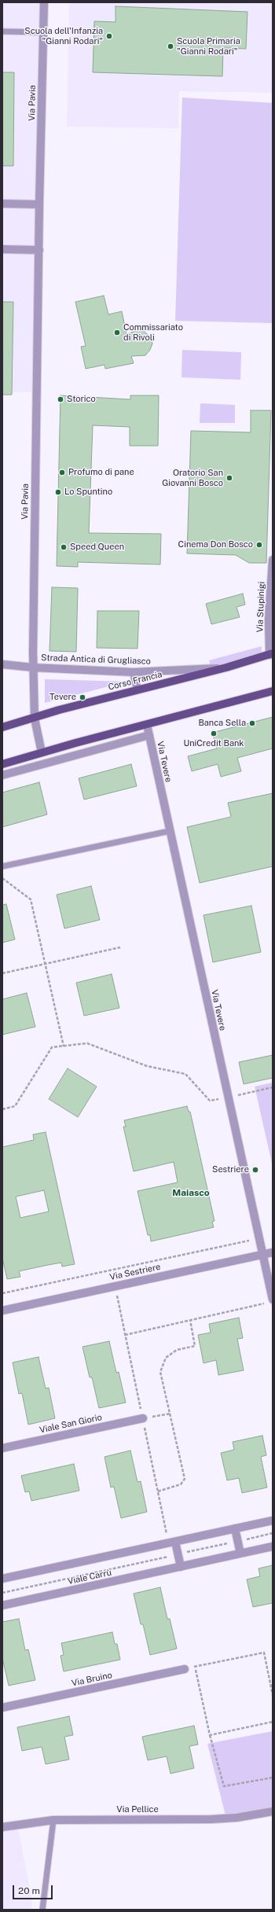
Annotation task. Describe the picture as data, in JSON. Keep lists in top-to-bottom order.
{
  "streets": {
    "main road": ["Corso Francia"],
    "street": [
      "Via Pavia",
      "Via Stupinigi",
      "Strada Antica di Grugliasco",
      "Via Tevere",
      "Via Sestriere",
      "Viale San Giorio",
      "Viale Carrù",
      "Via Bruino",
      "Via Pellice"
    ]
  },
  "crossings": [
    ["Via Pavia", "Strada Antica di Grugliasco"],
    ["Via Pavia", "Corso Francia"],
    ["Via Stupinigi", "Corso Francia"],
    ["Strada Antica di Grugliasco", "Corso Francia"],
    ["Via Tevere", "Via Sestriere"]
  ],
  "districts": ["Maiasco"],
  "places": [
    "Scuola dell'Infanzia \"Gianni Rodari\"",
    "Scuola Primaria \"Gianni Rodari\"",
    "Commissariato di Rivoli",
    "Storico",
    "Profumo di pane",
    "Oratorio San Giovanni Bosco",
    "Lo Spuntino",
    "Cinema Don Bosco",
    "Speed Queen",
    "Tevere",
    "Banca Sella",
    "UniCredit Bank",
    "Sestriere"
  ],
  "scale_bar": "20 m"
}
